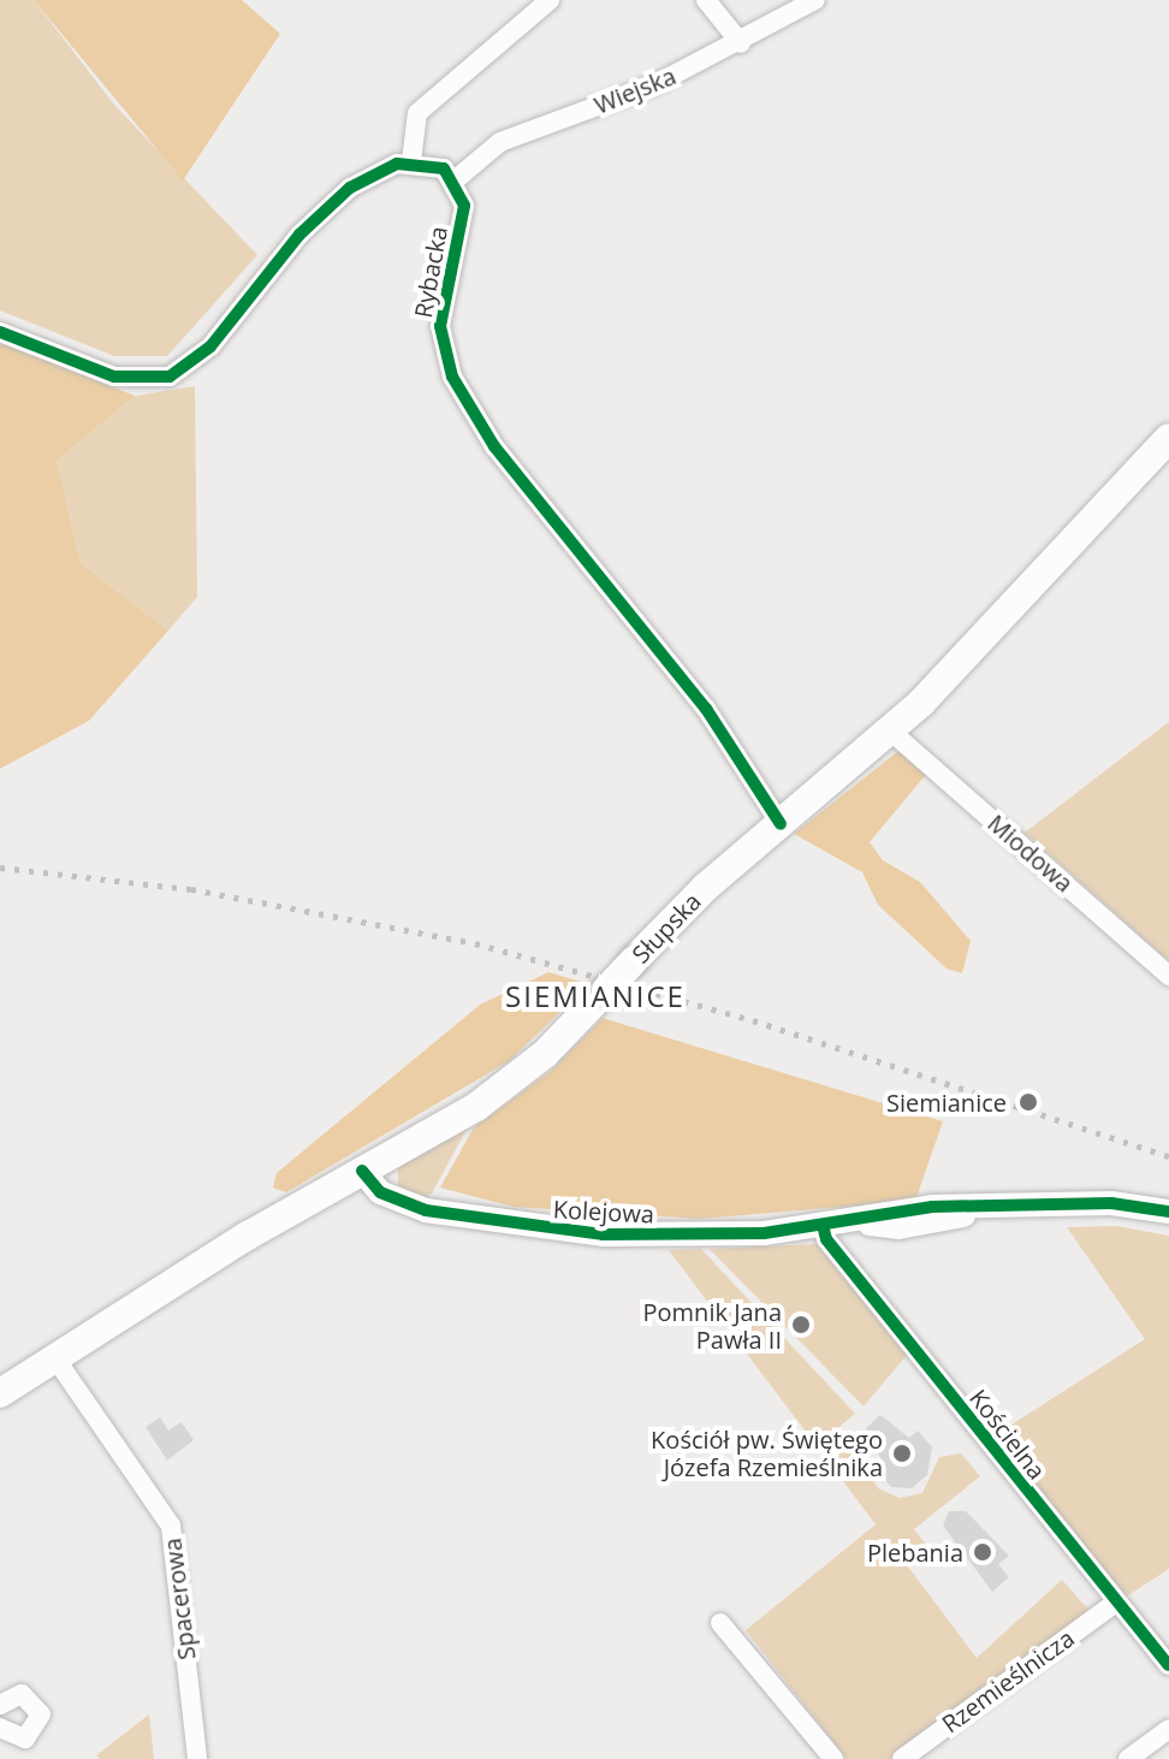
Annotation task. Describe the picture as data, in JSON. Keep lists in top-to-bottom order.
{
  "streets": {
    "main road": ["Słupska"],
    "street": [
      "Wiejska",
      "Rybacka",
      "Miodowa",
      "Kolejowa",
      "Kościelna",
      "Spacerowa",
      "Rzemieślnicza"
    ]
  },
  "crossings": [
    ["Wiejska", "Rybacka"],
    ["Rybacka", "Słupska"],
    ["Miodowa", "Słupska"],
    ["Słupska", "Kolejowa"],
    ["Słupska", "Spacerowa"],
    ["Kolejowa", "Kościelna"],
    ["Kościelna", "Rzemieślnicza"]
  ],
  "districts": ["SIEMIANICE"],
  "places": [
    "Siemianice",
    "Pomnik Jana Pawła II",
    "Kościół pw. Świętego Józefa Rzemieślnika",
    "Plebania"
  ]
}
